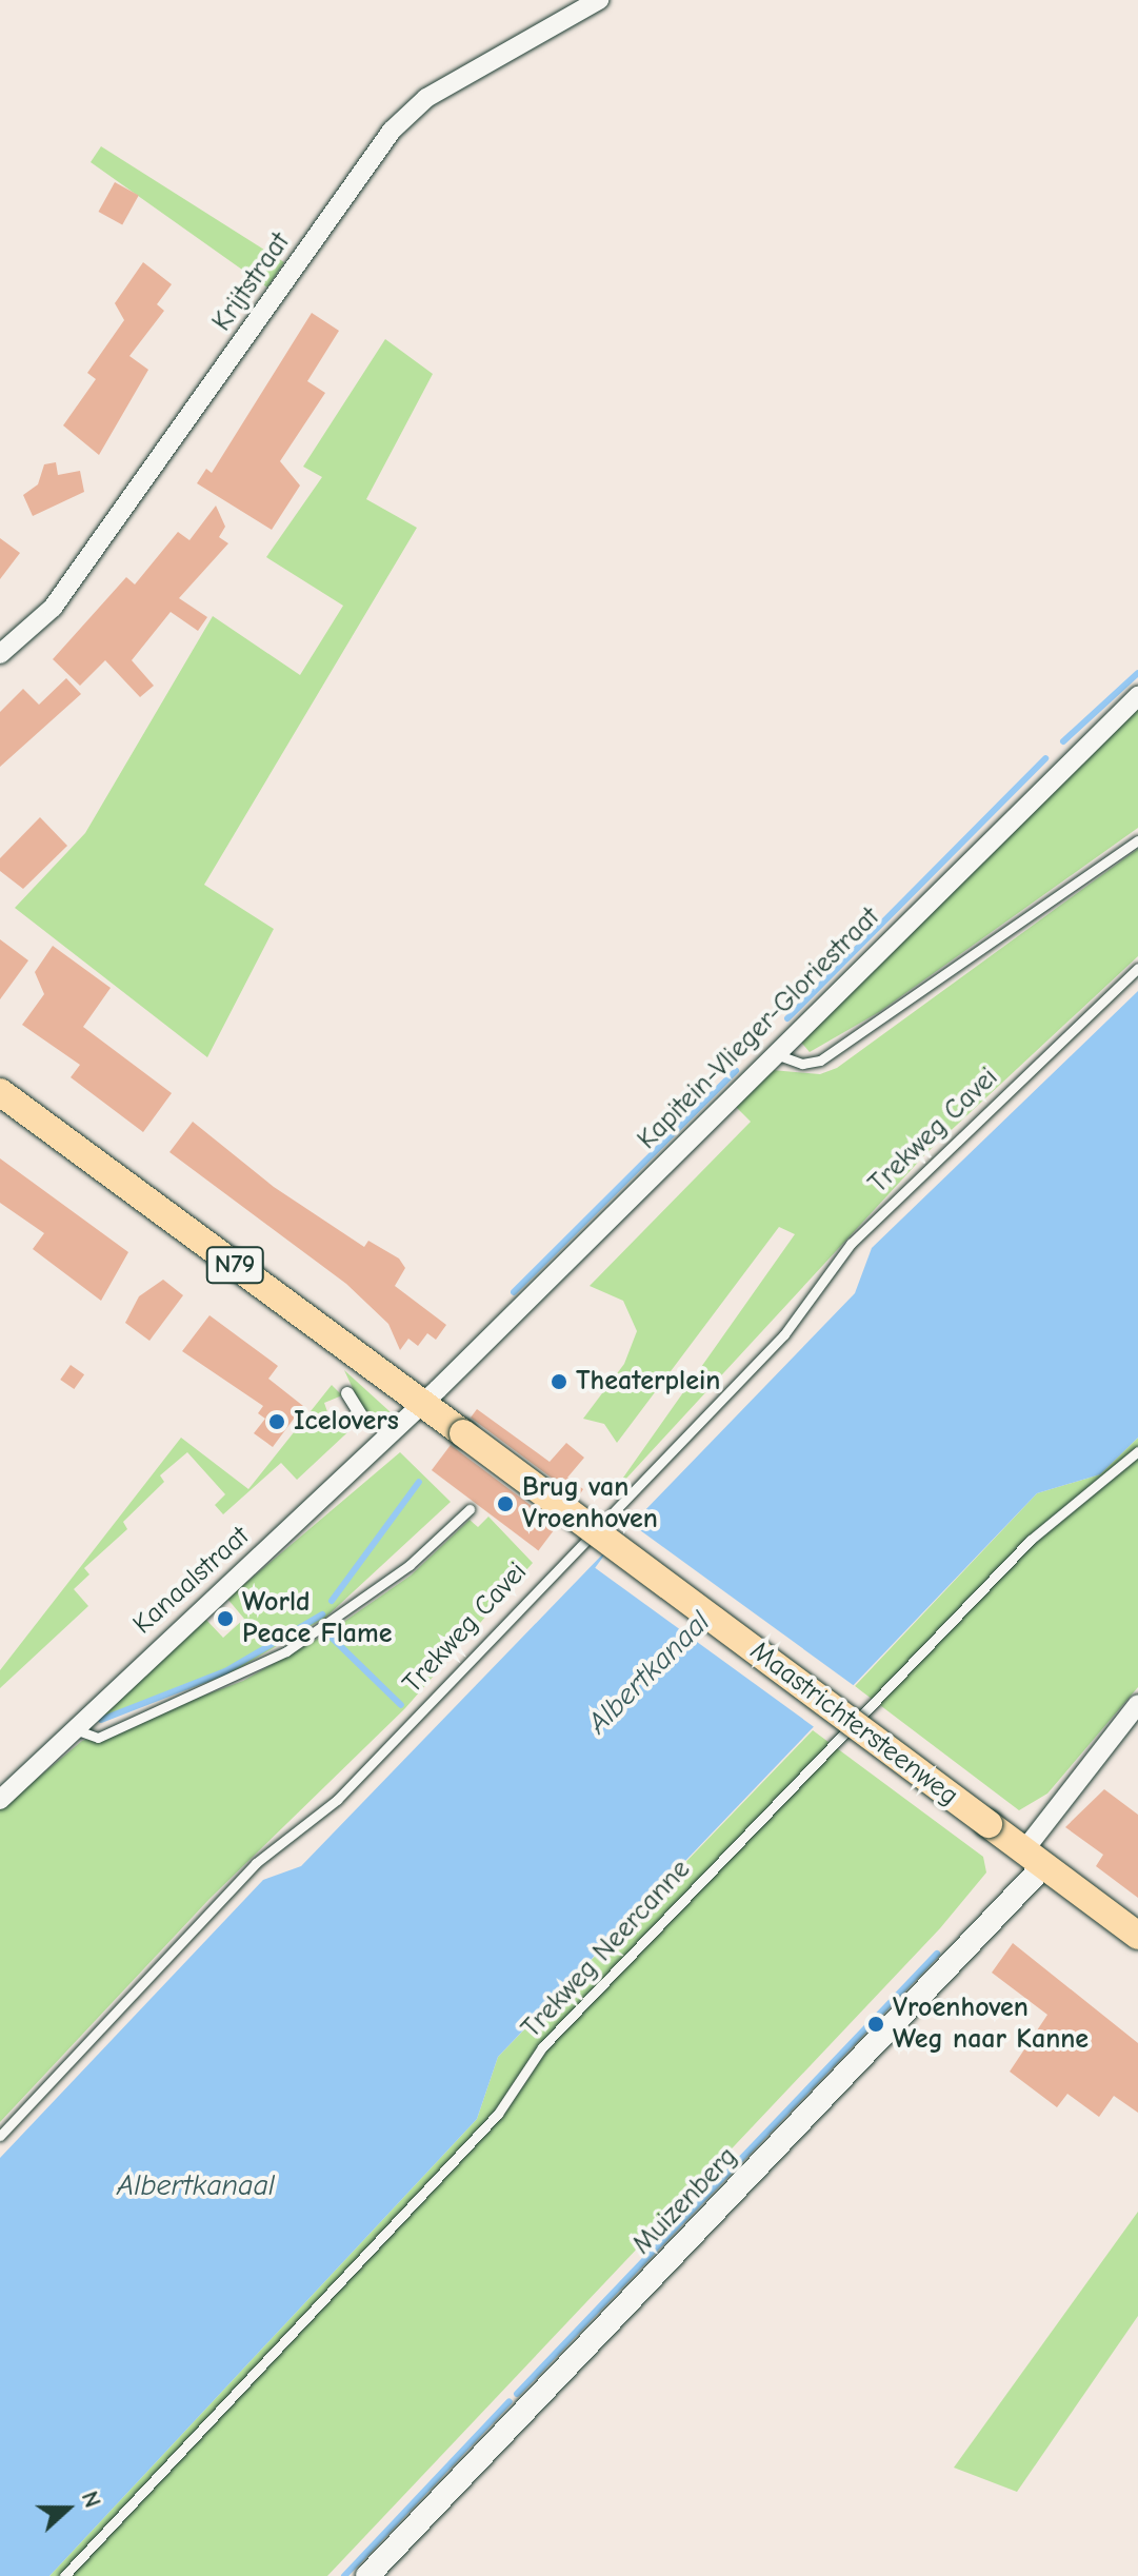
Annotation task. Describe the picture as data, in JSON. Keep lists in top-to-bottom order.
{
  "streets": {
    "main road": ["N79", "Maastrichtersteenweg"],
    "street": [
      "Krijtstraat",
      "Kapitein-Vlieger-Gloriestraat",
      "Kanaalstraat",
      "Muizenberg"
    ],
    "lane": ["Trekweg Cavei", "Trekweg Neercanne"]
  },
  "crossings": [
    ["Kapitein-Vlieger-Gloriestraat", "Kanaalstraat"],
    ["Kapitein-Vlieger-Gloriestraat", "Maastrichtersteenweg"],
    ["Kanaalstraat", "Maastrichtersteenweg"],
    ["Maastrichtersteenweg", "Muizenberg"]
  ],
  "water": ["Albertkanaal"],
  "places": [
    "Theaterplein",
    "Icelovers",
    "Brug van Vroenhoven",
    "World Peace Flame",
    "Vroenhoven Weg naar Kanne"
  ],
  "north": "right"
}
